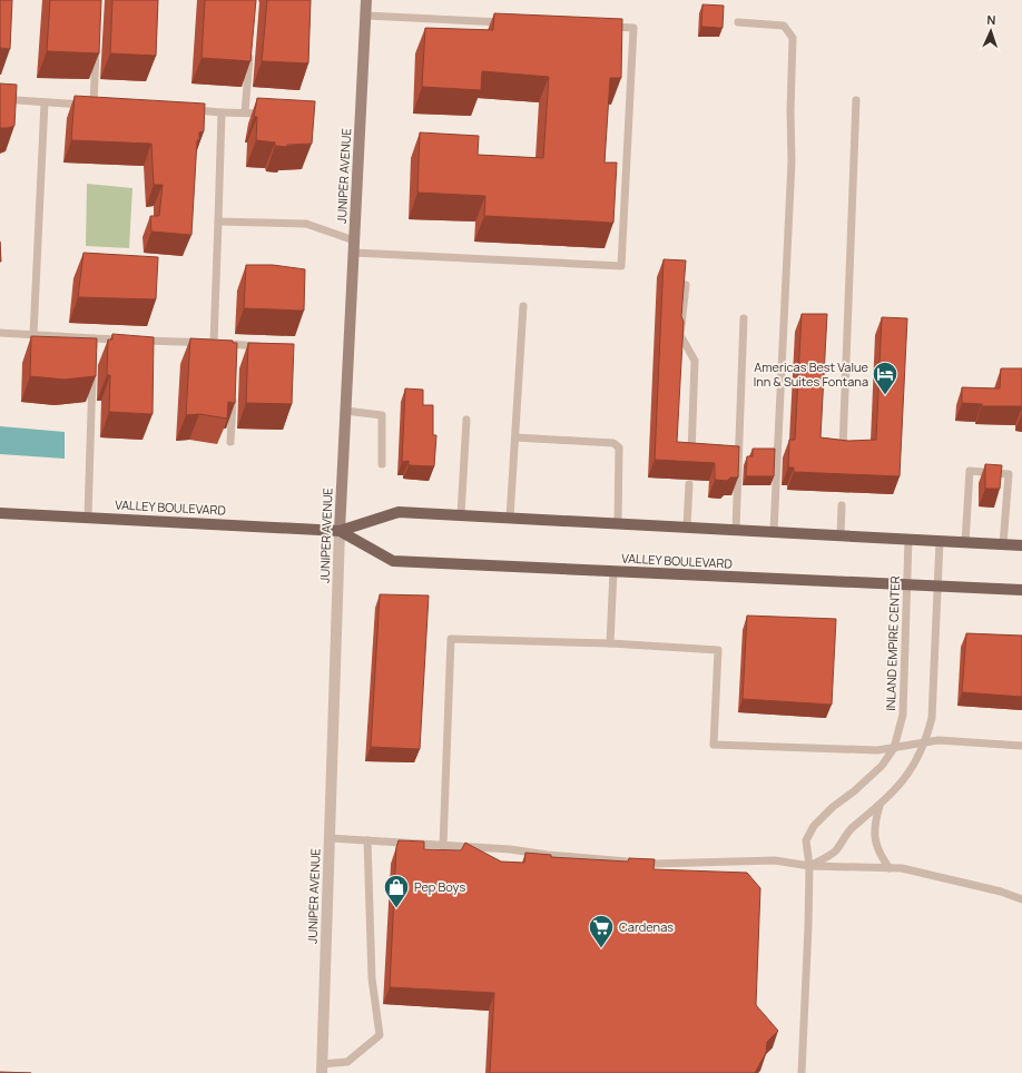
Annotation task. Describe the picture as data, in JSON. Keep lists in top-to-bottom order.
{
  "streets": {
    "main road": ["VALLEY BOULEVARD"],
    "street": ["JUNIPER AVENUE"],
    "lane": ["INLAND EMPIRE CENTER"]
  },
  "crossings": [
    ["JUNIPER AVENUE", "VALLEY BOULEVARD"],
    ["VALLEY BOULEVARD", "INLAND EMPIRE CENTER"]
  ],
  "places": {
    "hotel": ["Americas Best Value Inn & Suites Fontana"],
    "shop": ["Pep Boys"],
    "supermarket": ["Cardenas"]
  },
  "north": "top"
}
